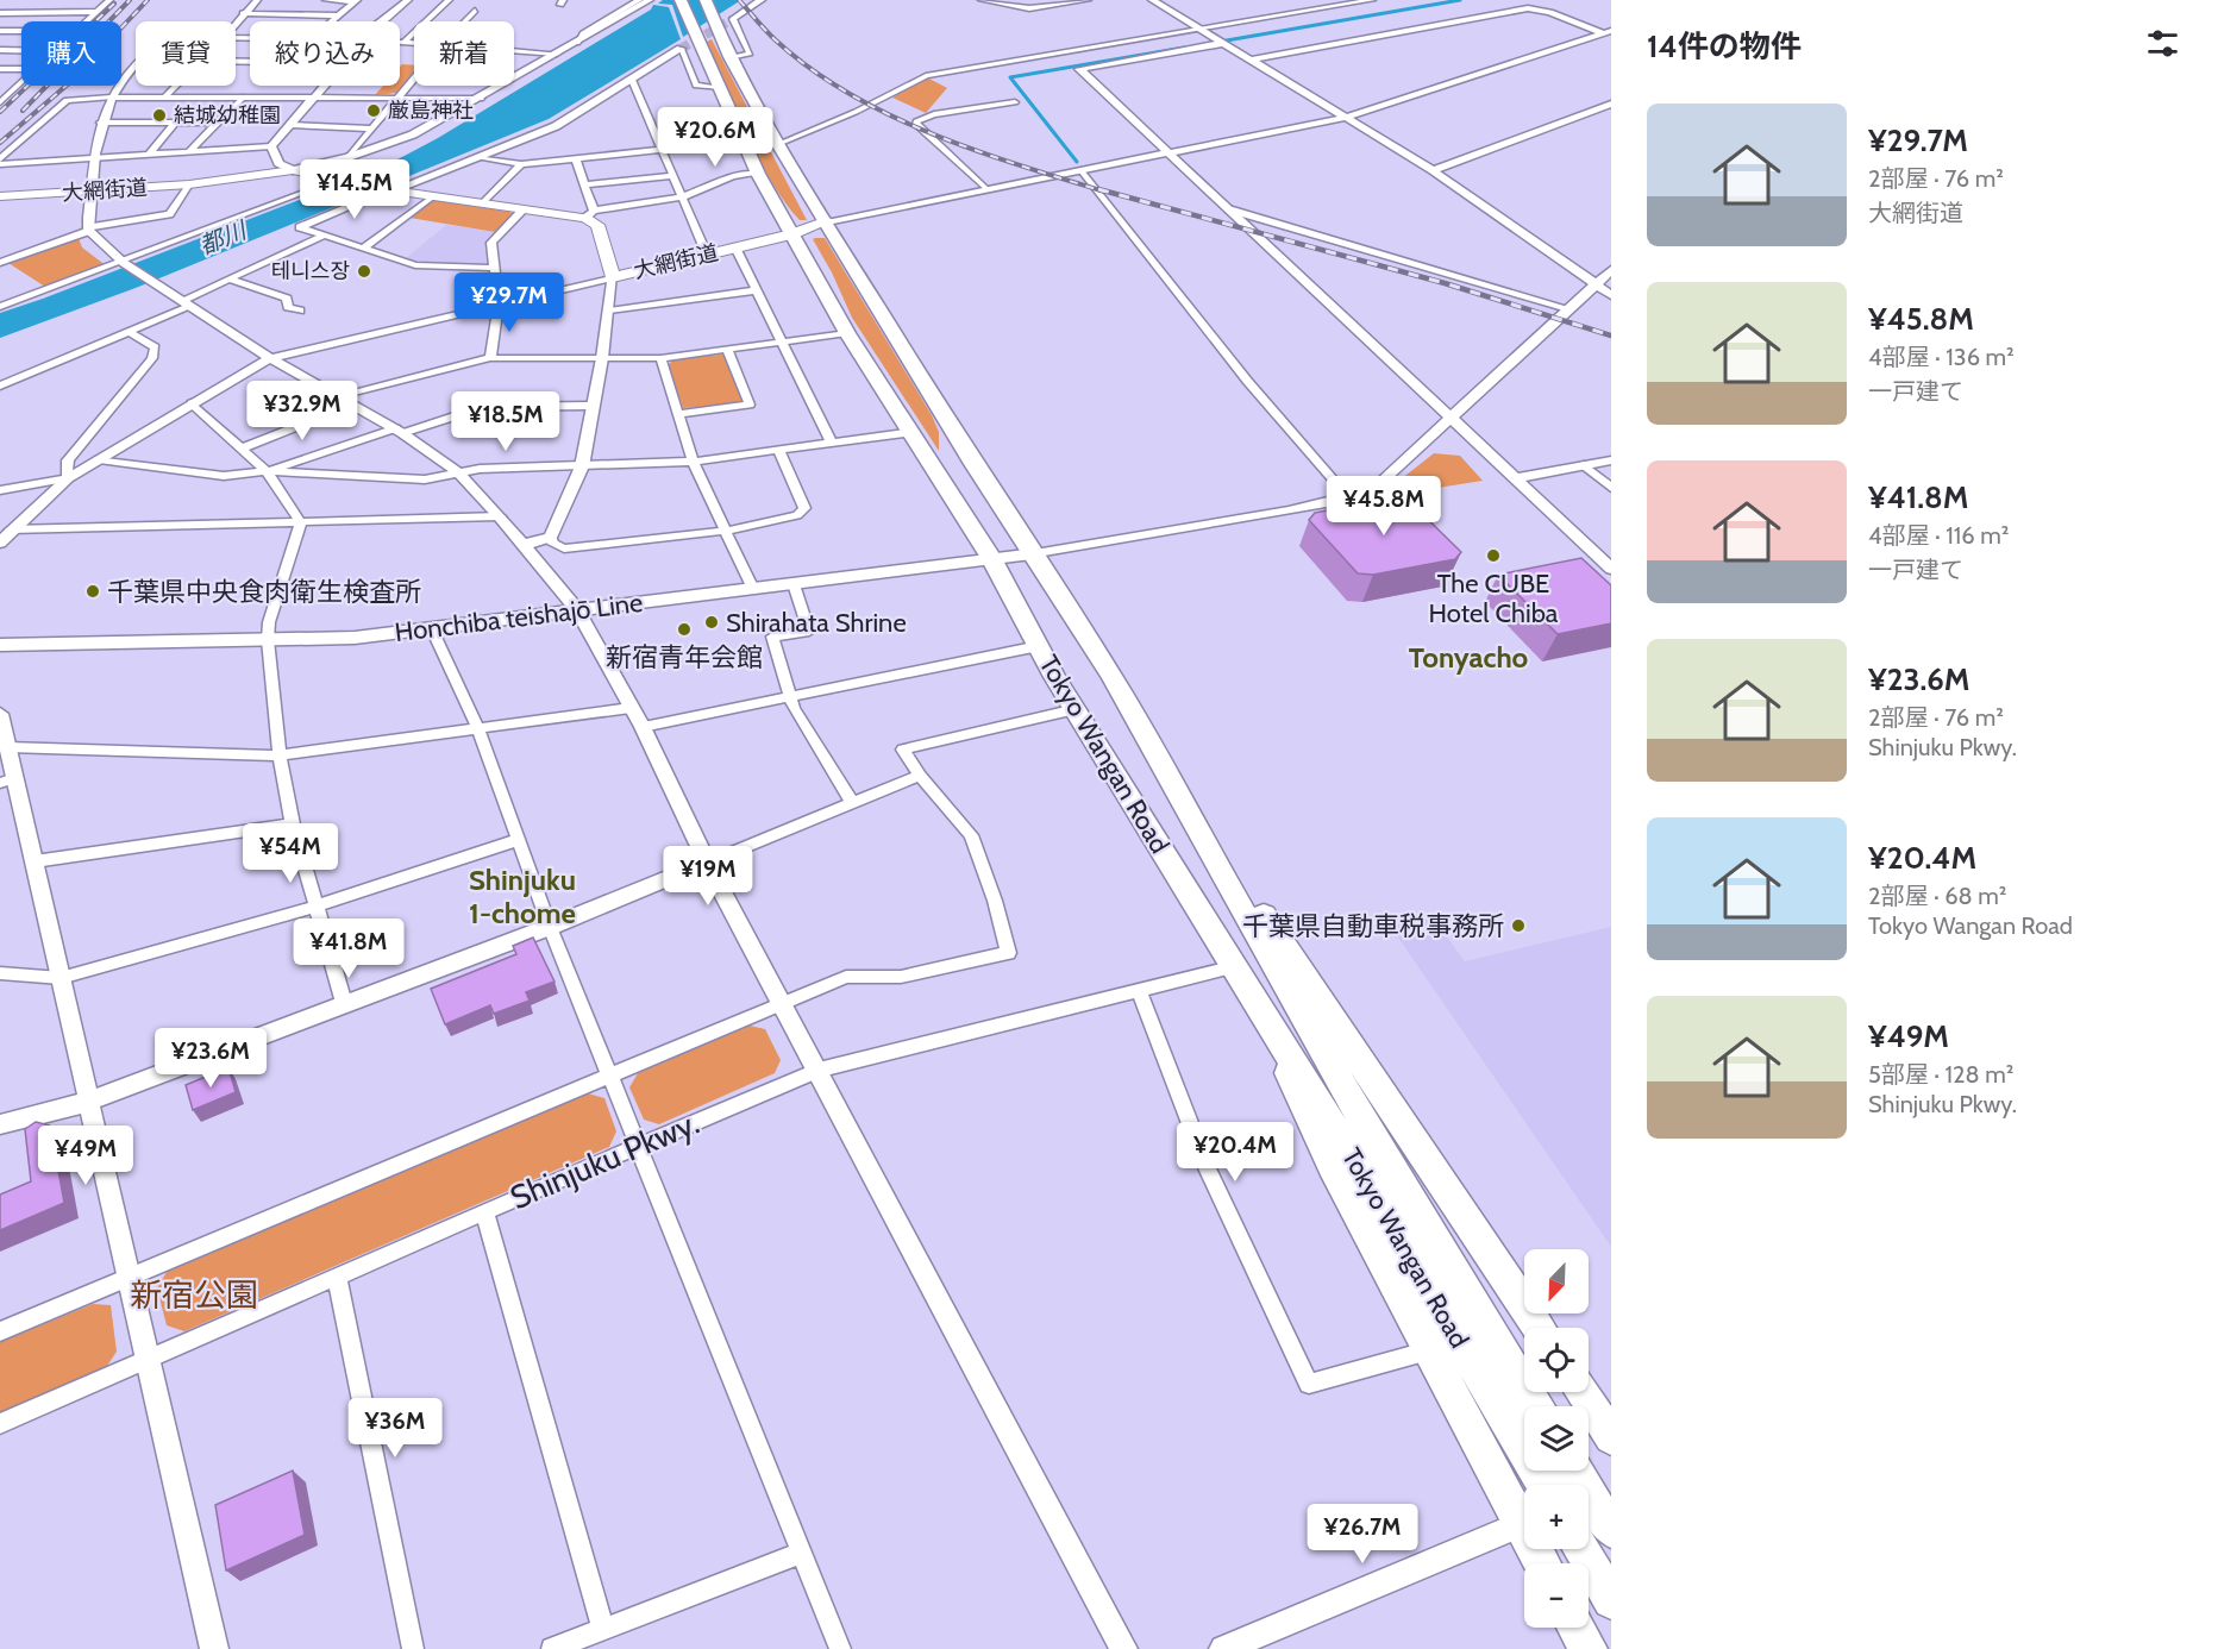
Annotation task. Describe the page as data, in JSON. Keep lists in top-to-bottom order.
{
  "streets": {
    "highway": ["Tokyo Wangan Road"],
    "main road": ["大網街道", "Honchiba teishajō Line"],
    "street": ["Shinjuku Pkwy."]
  },
  "crossings": [
    ["大網街道", "Tokyo Wangan Road"],
    ["Honchiba teishajō Line", "Tokyo Wangan Road"],
    ["Tokyo Wangan Road", "Shinjuku Pkwy."]
  ],
  "districts": ["Tonyacho", "Shinjuku 1-chome"],
  "water": ["都川"],
  "parks": ["新宿公園"],
  "places": [
    "厳島神社",
    "結城幼稚園",
    "테니스장",
    "The CUBE Hotel Chiba",
    "千葉県中央食肉衛生検査所",
    "Shirahata Shrine",
    "新宿青年会館",
    "千葉県自動車税事務所"
  ],
  "north": "bottom left",
  "page": {
    "heading": "14件の物件",
    "chip": [
      "購入",
      "賃貸",
      "絞り込み",
      "新着"
    ],
    "list": [
      {
        "name": "¥29.7M",
        "note": "2部屋 · 76 m² · 大網街道"
      },
      {
        "name": "¥45.8M",
        "note": "4部屋 · 136 m² · 一戸建て"
      },
      {
        "name": "¥41.8M",
        "note": "4部屋 · 116 m² · 一戸建て"
      },
      {
        "name": "¥23.6M",
        "note": "2部屋 · 76 m² · Shinjuku Pkwy."
      },
      {
        "name": "¥20.4M",
        "note": "2部屋 · 68 m² · Tokyo Wangan Road"
      },
      {
        "name": "¥49M",
        "note": "5部屋 · 128 m² · Shinjuku Pkwy."
      }
    ],
    "price": [
      "¥20.6M",
      "¥14.5M",
      "¥29.7M",
      "¥32.9M",
      "¥18.5M",
      "¥45.8M",
      "¥54M",
      "¥19M",
      "¥41.8M",
      "¥23.6M",
      "¥20.4M",
      "¥49M",
      "¥36M",
      "¥26.7M"
    ],
    "map_buttons": ["+", "−"]
  }
}
